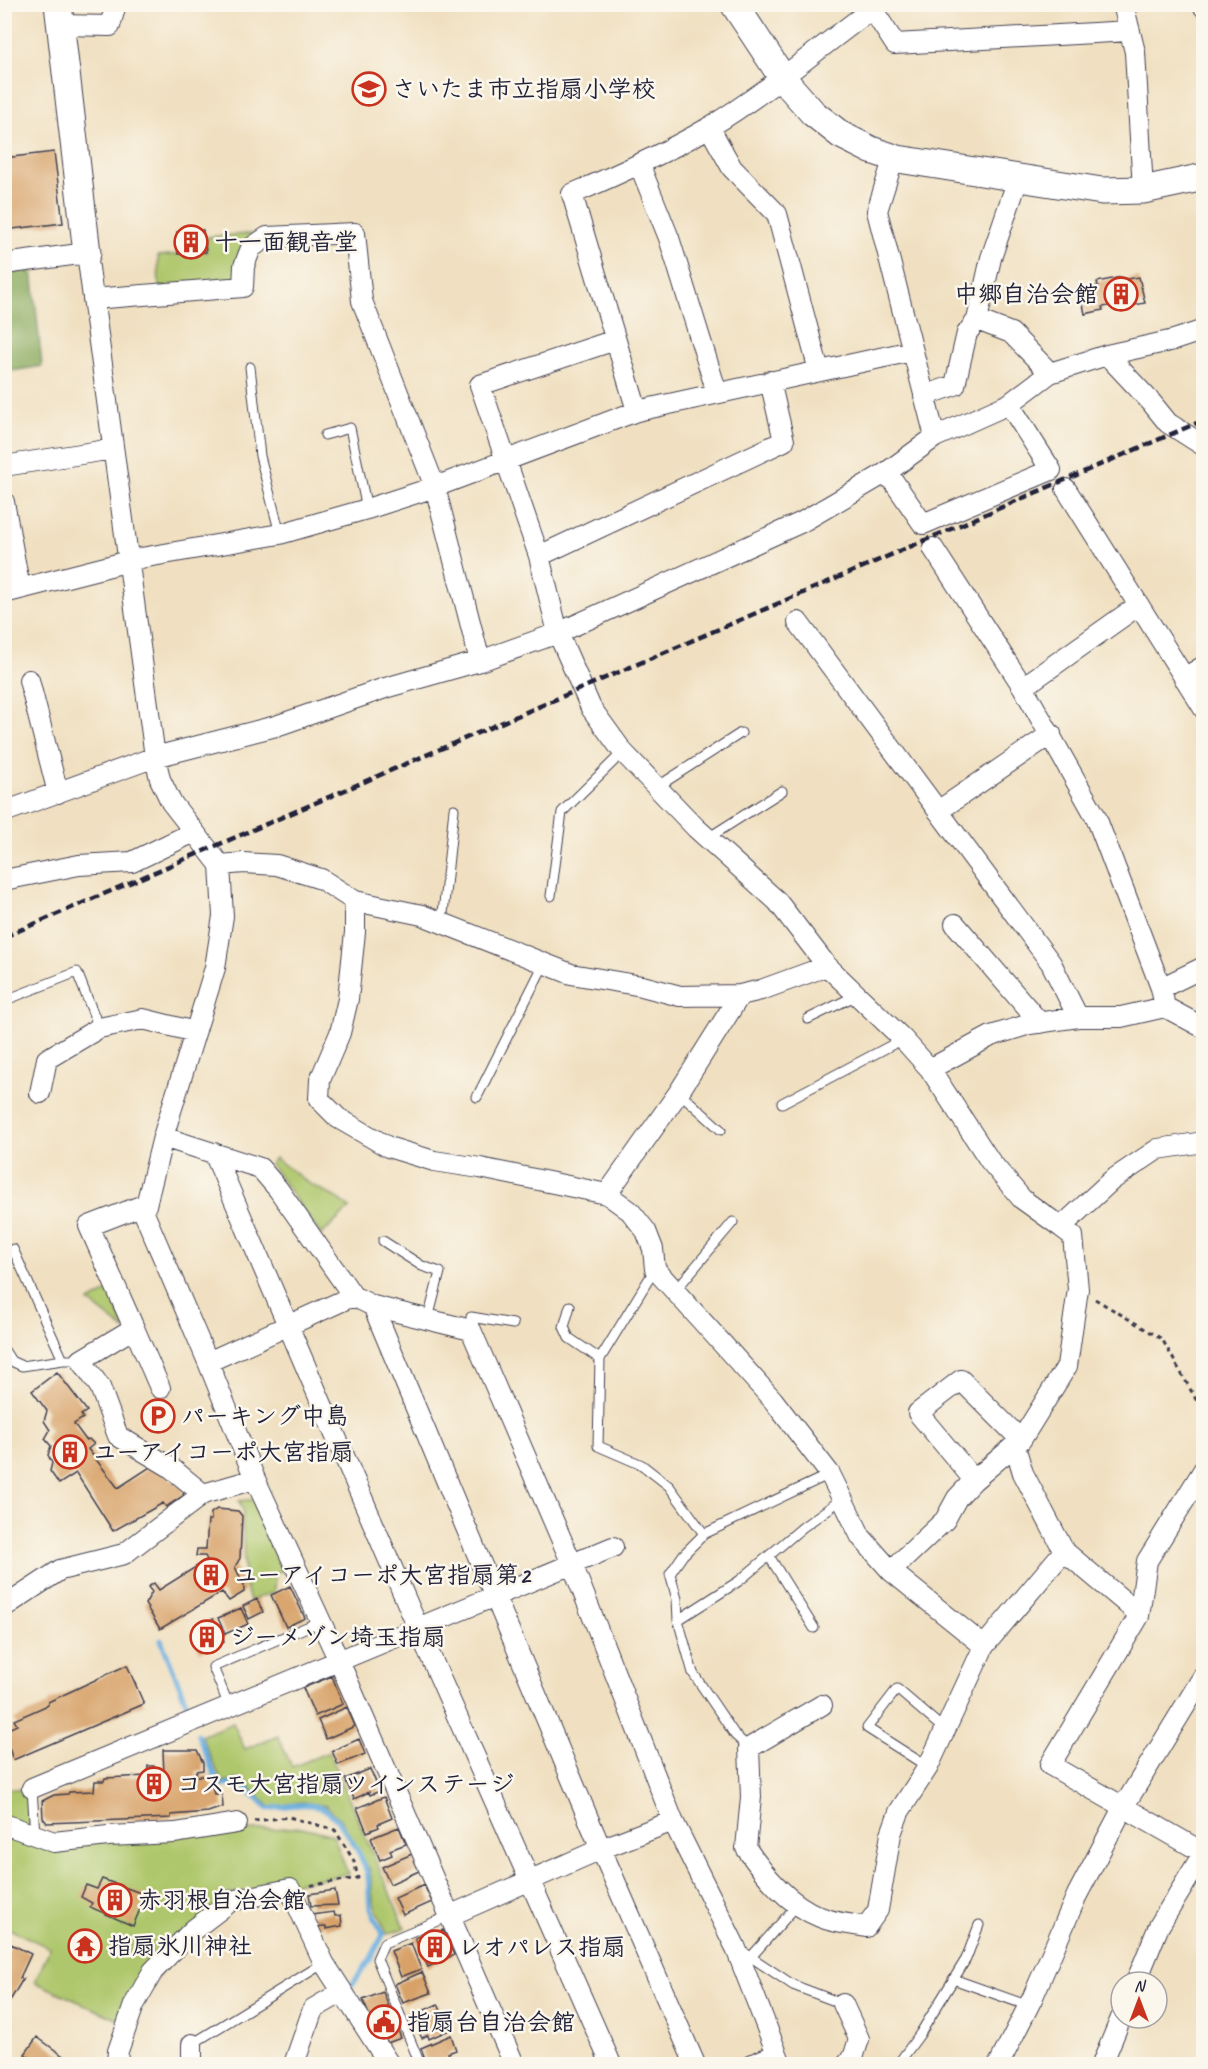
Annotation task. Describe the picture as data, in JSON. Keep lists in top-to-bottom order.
{
  "places": {
    "school or university": ["さいたま市立指扇小学校"],
    "building": [
      "十一面観音堂",
      "中郷自治会館",
      "ユーアイコーポ大宮指扇",
      "ユーアイコーポ大宮指扇第2",
      "ジーメゾン埼玉指扇",
      "コスモ大宮指扇ツインステージ",
      "赤羽根自治会館",
      "レオパレス指扇"
    ],
    "parking": ["パーキング中島"],
    "temple": ["指扇氷川神社"],
    "public building": ["指扇台自治会館"]
  },
  "north": "top"
}
